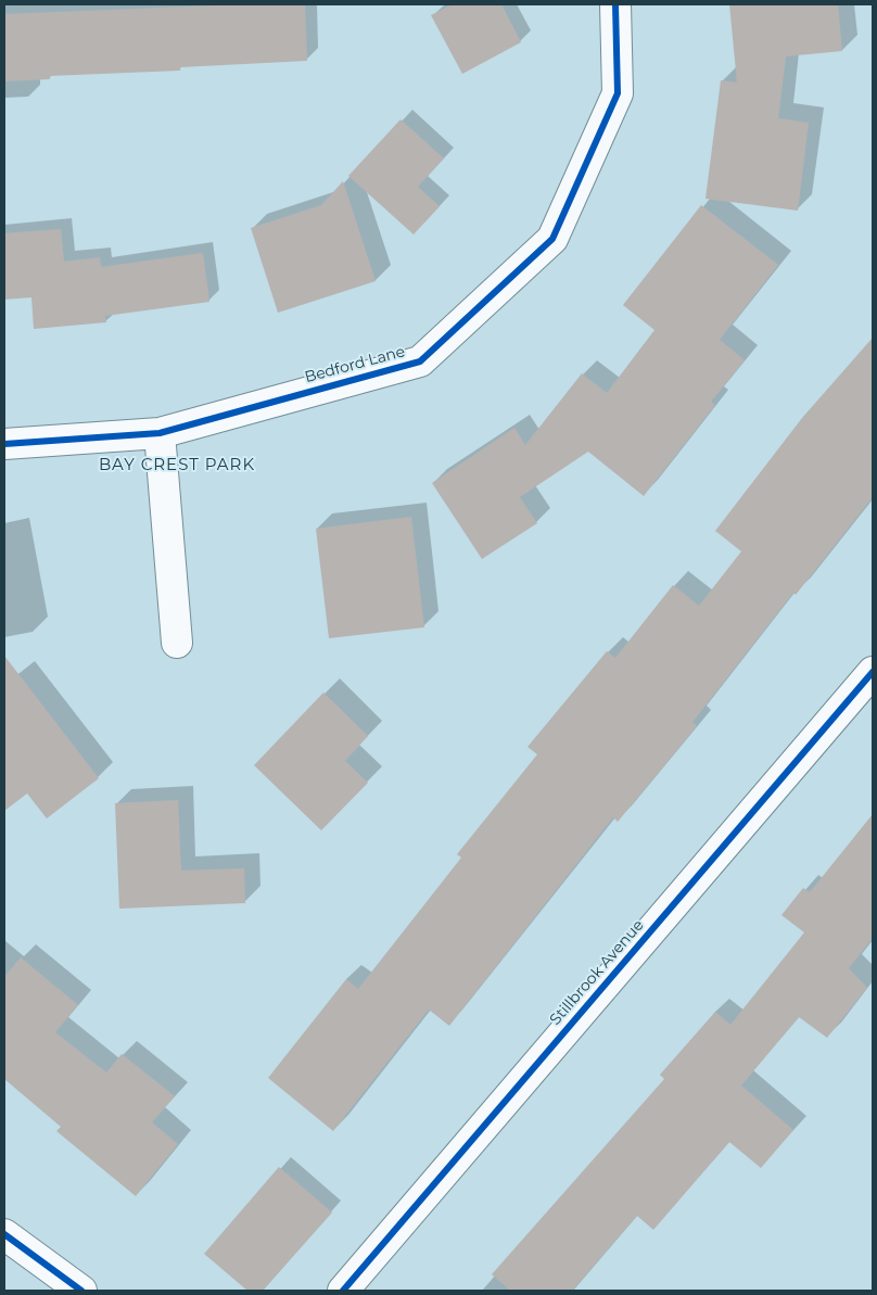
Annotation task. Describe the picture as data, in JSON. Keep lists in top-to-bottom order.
{
  "streets": {
    "street": ["Bedford Lane", "Stillbrook Avenue"]
  },
  "districts": ["BAY CREST PARK"]
}
